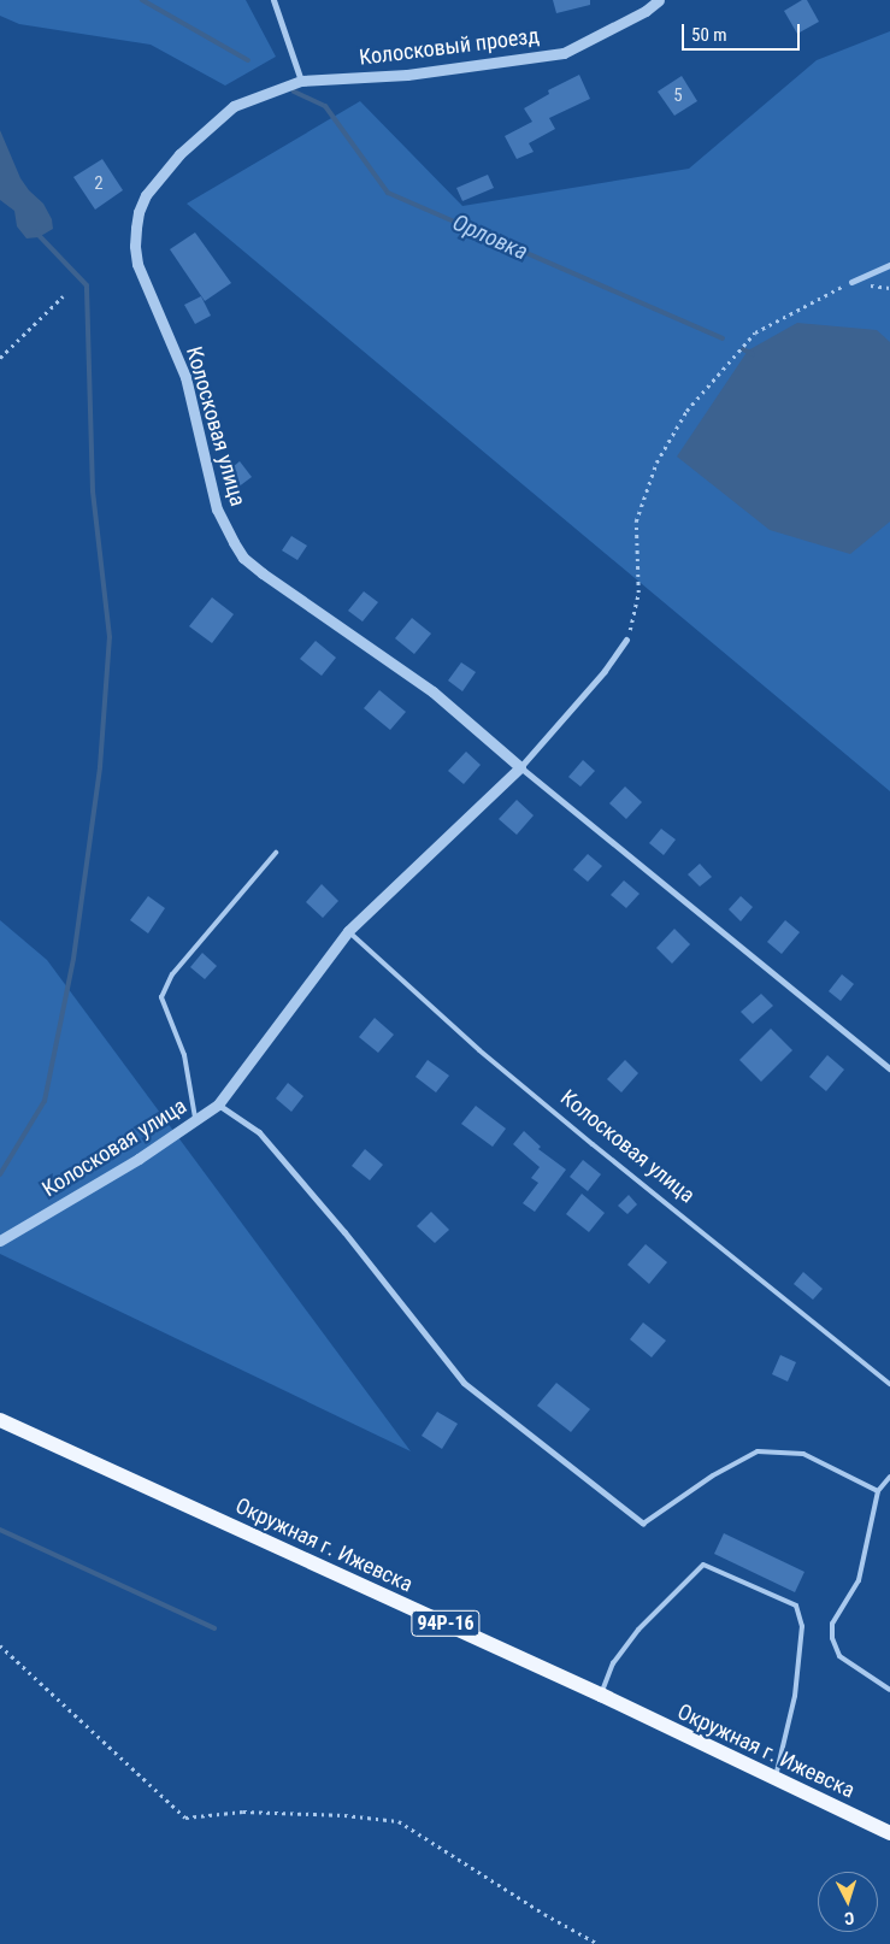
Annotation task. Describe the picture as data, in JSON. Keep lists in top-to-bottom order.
{
  "streets": {
    "main road": ["Окружная г. Ижевска", "94Р-16"],
    "street": ["Колосковый проезд", "Колосковая улица"]
  },
  "crossings": [
    ["Колосковый проезд", "Колосковая улица"]
  ],
  "water": ["Орловка"],
  "house_numbers": ["5", "2"],
  "scale_bar": "50 m",
  "north": "bottom"
}
